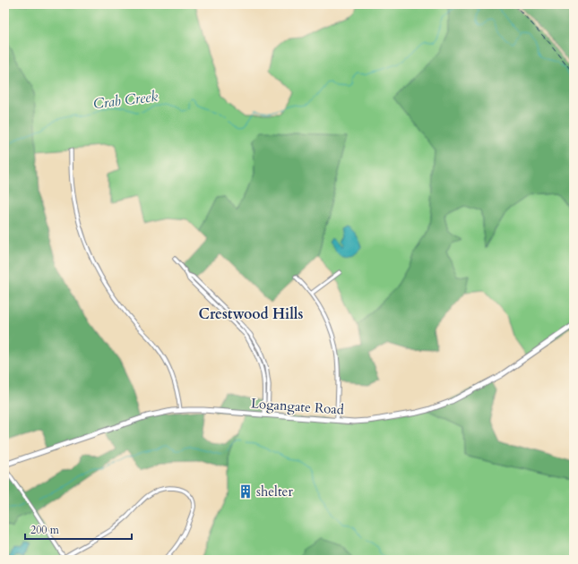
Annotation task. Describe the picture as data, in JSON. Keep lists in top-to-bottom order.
{
  "streets": {
    "street": ["Logangate Road"]
  },
  "districts": ["Crestwood Hills"],
  "water": ["Crab Creek"],
  "places": {
    "building": ["shelter"]
  },
  "scale_bar": "200 m"
}
